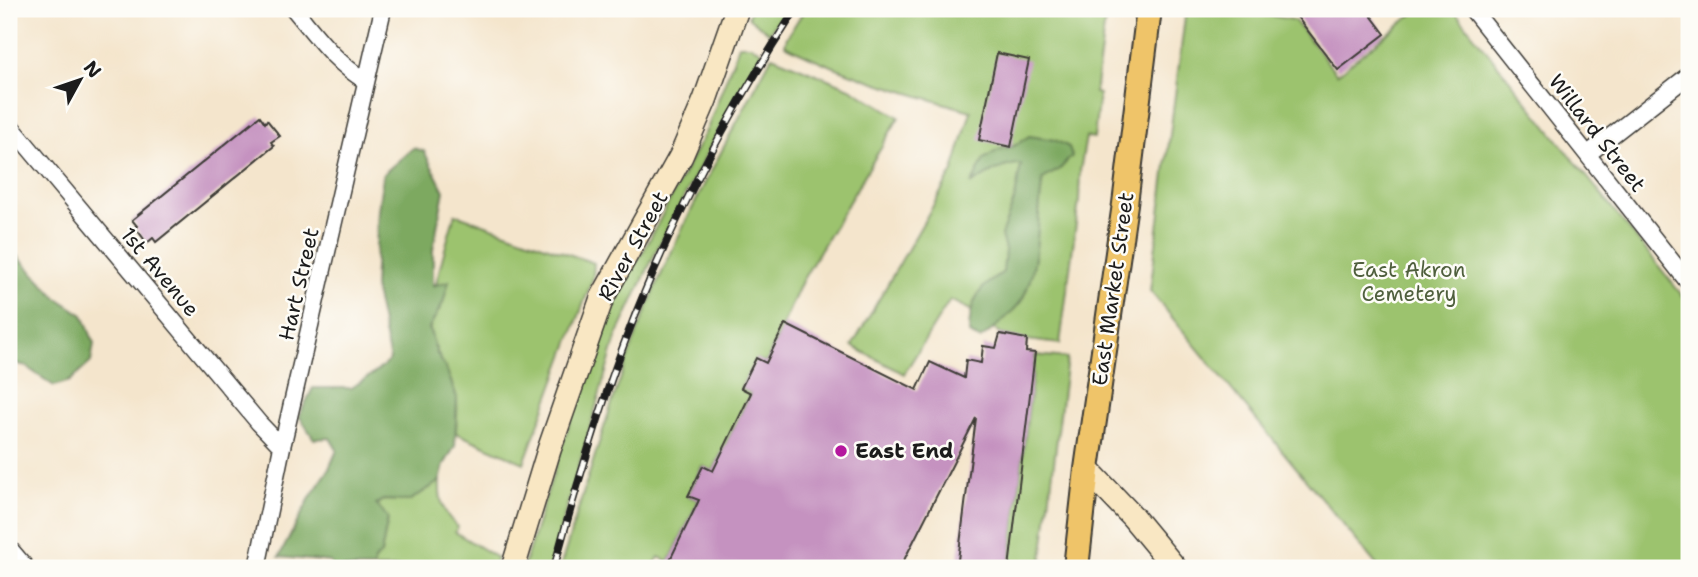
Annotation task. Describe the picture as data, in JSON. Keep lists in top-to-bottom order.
{
  "streets": {
    "main road": ["East Market Street"],
    "street": [
      "Willard Street",
      "River Street",
      "1st Avenue",
      "Hart Street"
    ]
  },
  "crossings": [
    ["1st Avenue", "Hart Street"]
  ],
  "parks": ["East Akron Cemetery"],
  "places": ["East End"],
  "north": "top right"
}
